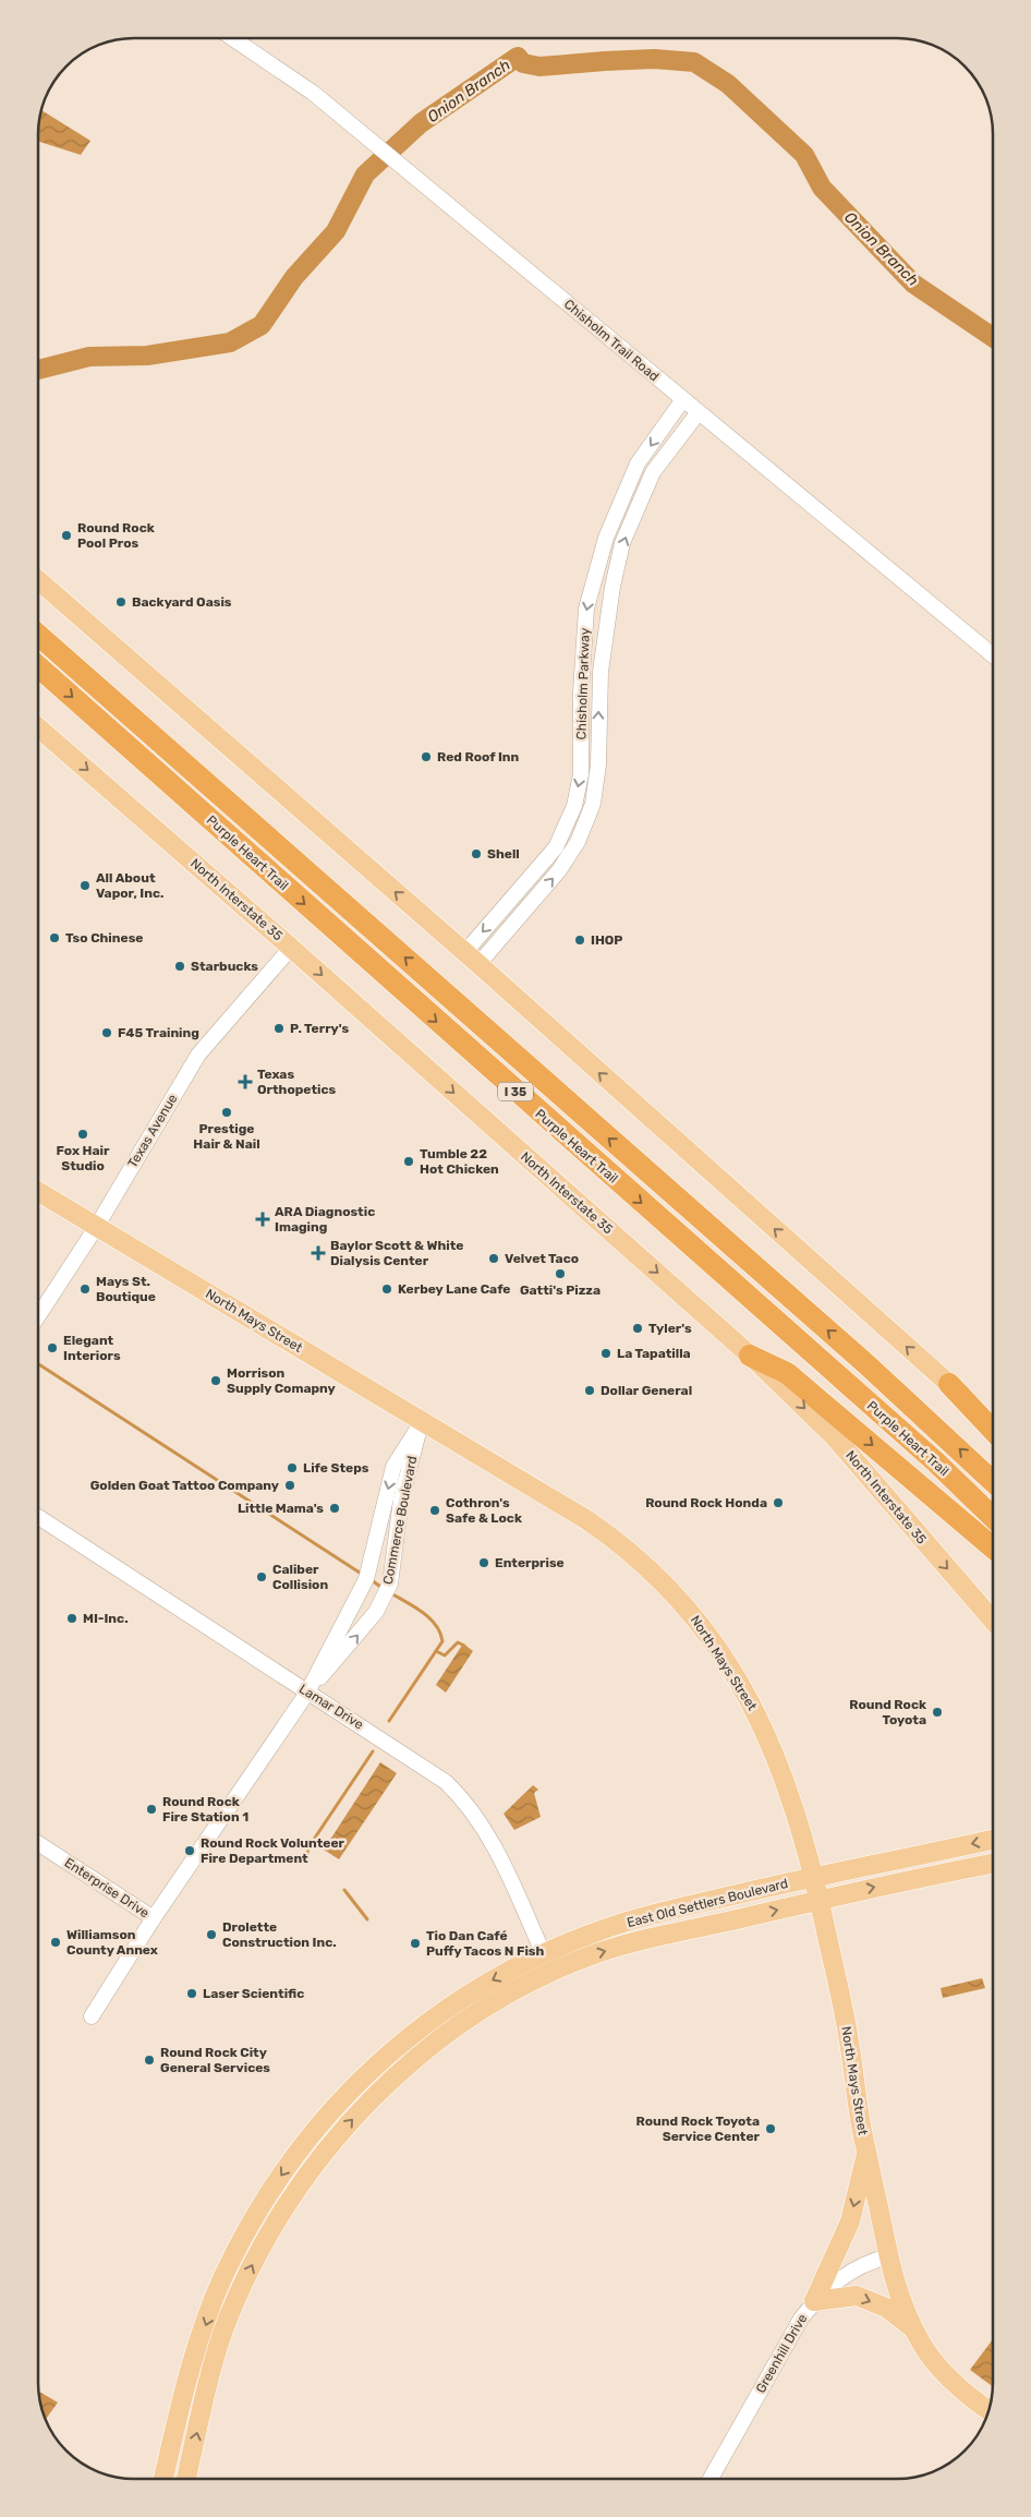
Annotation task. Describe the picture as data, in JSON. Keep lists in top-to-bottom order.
{
  "streets": {
    "highway": ["Purple Heart Trail", "I 35"],
    "main road": ["North Interstate 35", "North Mays Street", "East Old Settlers Boulevard"],
    "street": [
      "Chisholm Trail Road",
      "Chisholm Parkway",
      "Texas Avenue",
      "Commerce Boulevard",
      "Lamar Drive",
      "Enterprise Drive",
      "Greenhill Drive"
    ]
  },
  "crossings": [
    ["Chisholm Trail Road", "Chisholm Parkway"],
    ["North Interstate 35", "Texas Avenue"],
    ["Texas Avenue", "North Mays Street"],
    ["North Mays Street", "Commerce Boulevard"],
    ["North Mays Street", "East Old Settlers Boulevard"],
    ["North Mays Street", "Greenhill Drive"],
    ["Commerce Boulevard", "Lamar Drive"],
    ["Commerce Boulevard", "Enterprise Drive"],
    ["Lamar Drive", "East Old Settlers Boulevard"]
  ],
  "water": ["Onion Branch"],
  "places": {
    "other": [
      "Round Rock Pool Pros",
      "Backyard Oasis",
      "Red Roof Inn",
      "Shell",
      "All About Vapor, Inc.",
      "Tso Chinese",
      "IHOP",
      "Starbucks",
      "P. Terry's",
      "F45 Training",
      "Prestige Hair & Nail",
      "Fox Hair Studio",
      "Tumble 22 Hot Chicken",
      "Velvet Taco",
      "Gatti's Pizza",
      "Mays St. Boutique",
      "Kerbey Lane Cafe",
      "Tyler's",
      "Elegant Interiors",
      "La Tapatilla",
      "Morrison Supply Comapny",
      "Dollar General",
      "Life Steps",
      "Golden Goat Tattoo Company",
      "Round Rock Honda",
      "Little Mama's",
      "Cothron's Safe & Lock",
      "Enterprise",
      "Caliber Collision",
      "MI-Inc.",
      "Round Rock Toyota",
      "Round Rock Fire Station 1",
      "Round Rock Volunteer Fire Department",
      "Drolette Construction Inc.",
      "Williamson County Annex",
      "Tio Dan Café Puffy Tacos N Fish",
      "Laser Scientific",
      "Round Rock City General Services",
      "Round Rock Toyota Service Center"
    ],
    "health": ["Texas Orthopetics", "ARA Diagnostic Imaging", "Baylor Scott & White Dialysis Center"]
  }
}
